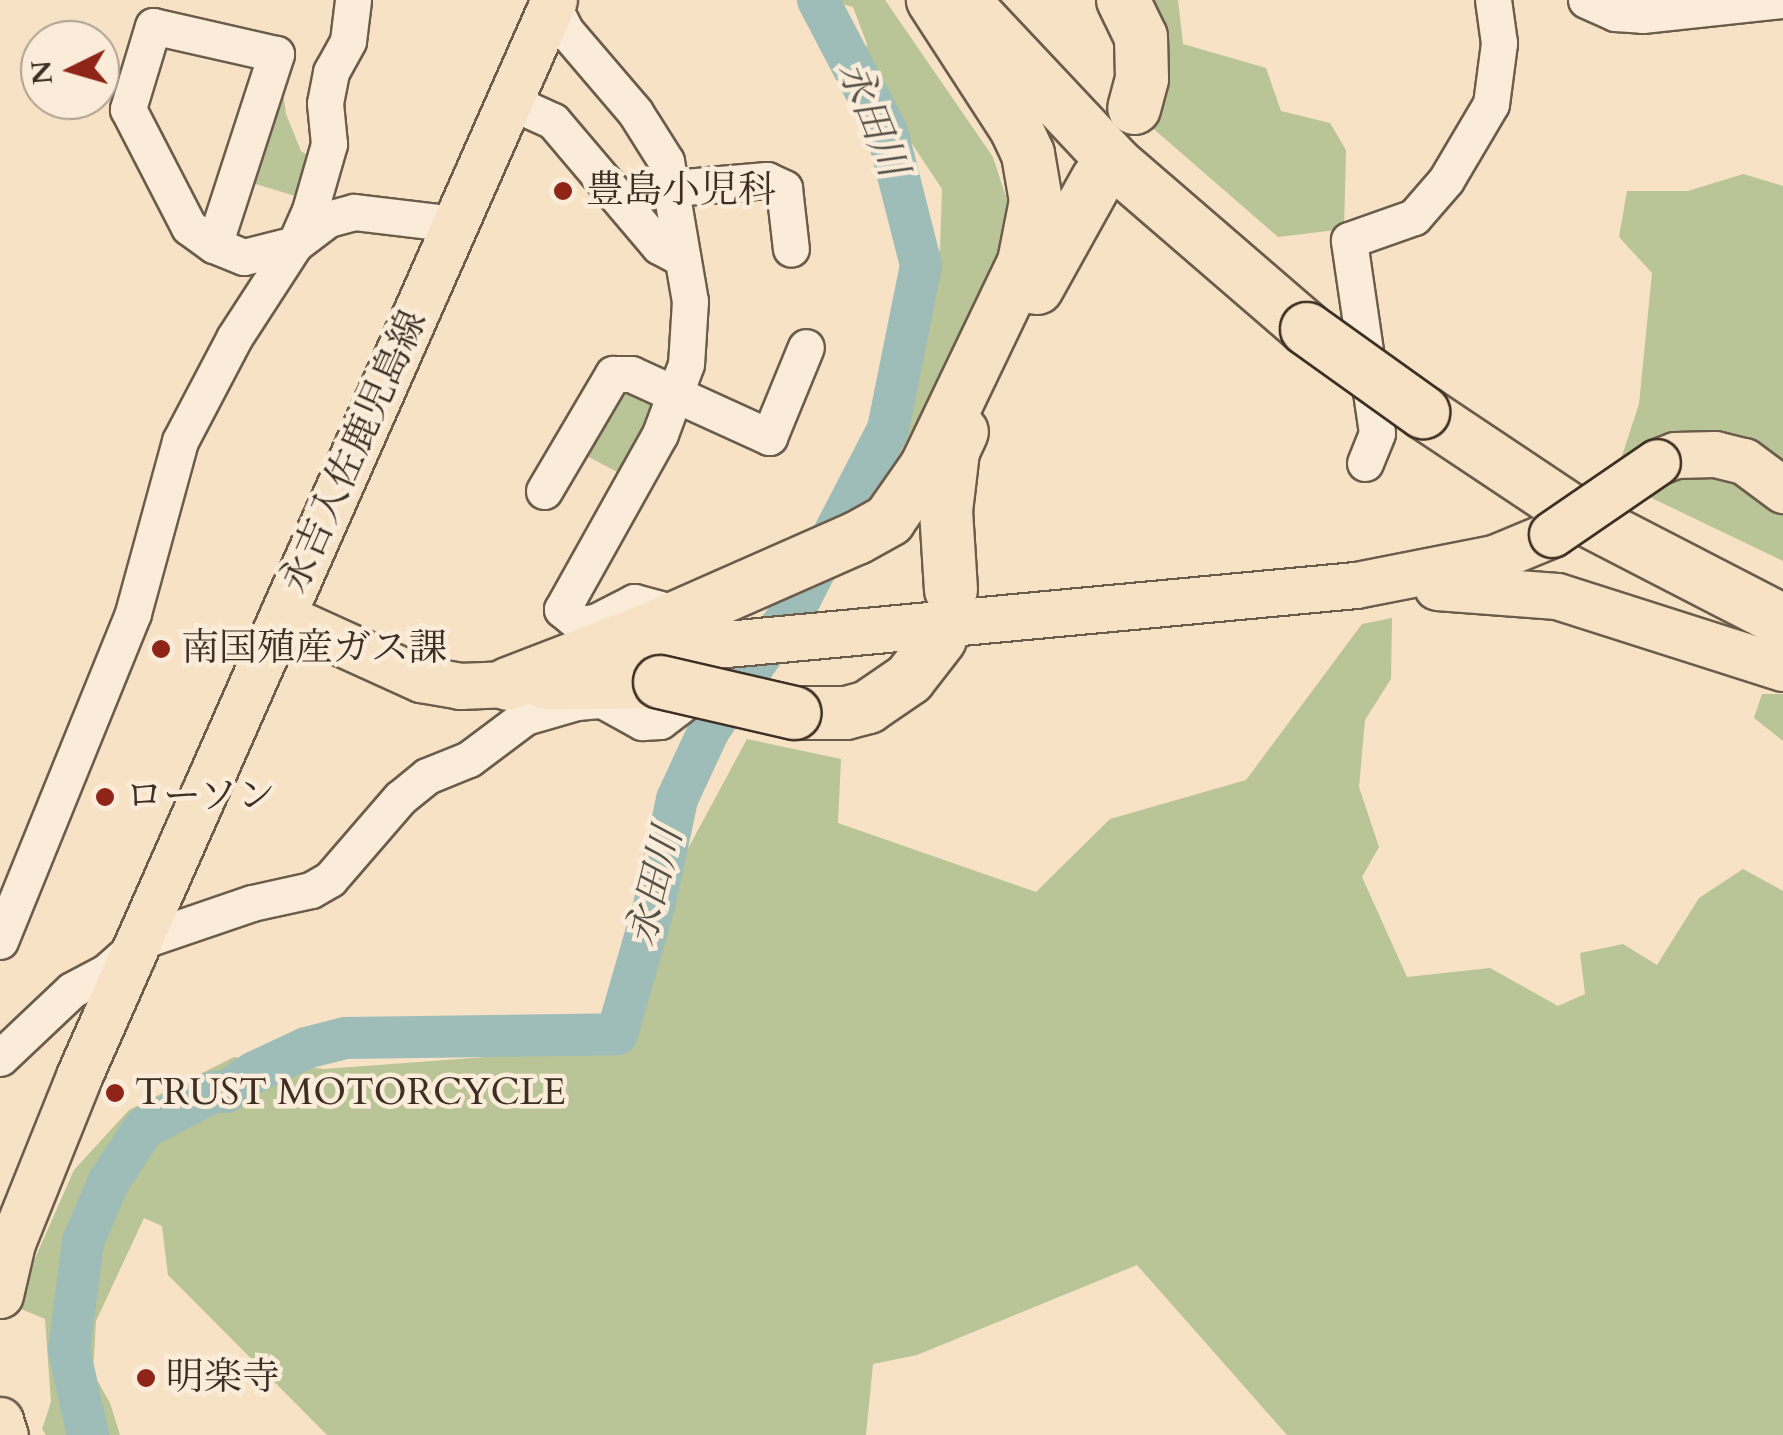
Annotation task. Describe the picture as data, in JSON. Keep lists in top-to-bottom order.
{
  "streets": {
    "main road": ["永吉入佐鹿児島線"]
  },
  "water": ["永田川"],
  "places": [
    "豊島小児科",
    "南国殖産ガス課",
    "ローソン",
    "TRUST MOTORCYCLE",
    "明楽寺"
  ],
  "north": "left"
}
